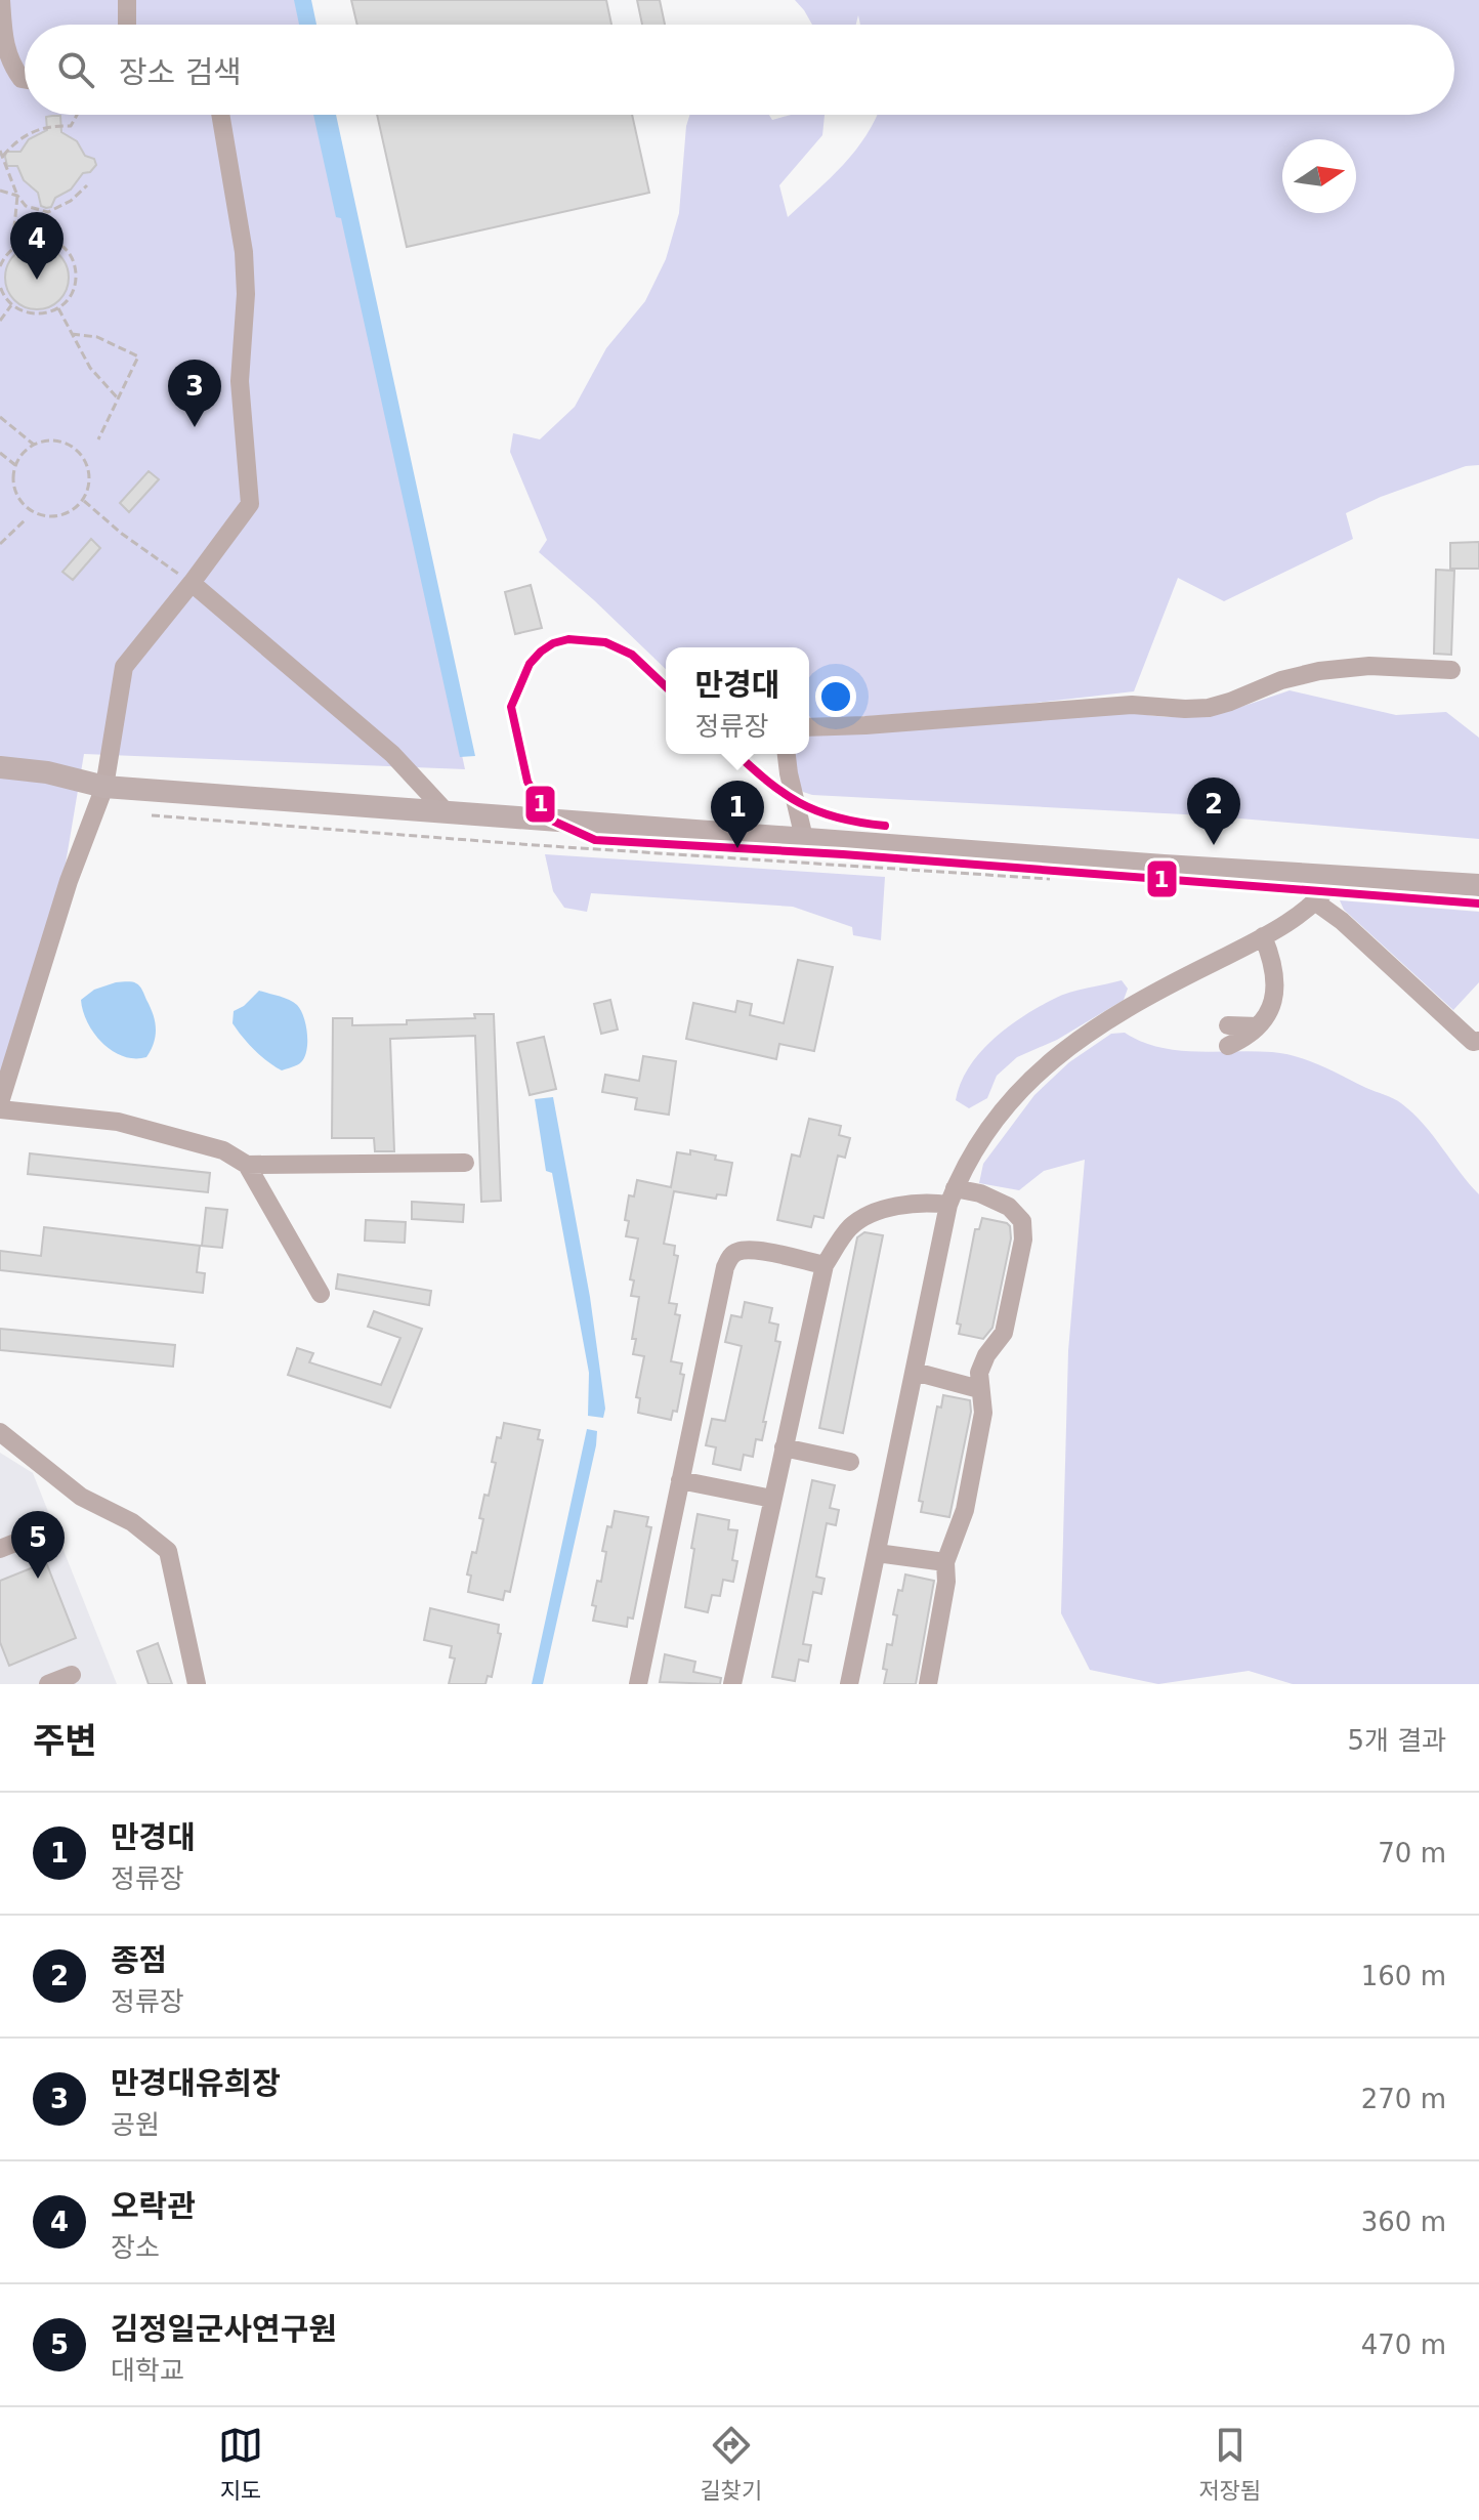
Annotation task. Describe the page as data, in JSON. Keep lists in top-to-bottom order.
{
  "lines": ["transit line 1"],
  "north": "right",
  "page": {
    "search": "장소 검색",
    "pins": [
      "4",
      "3",
      "2",
      "1",
      "5"
    ],
    "popup": ["만경대", "정류장"],
    "heading": ["주변", "5개 결과"],
    "list": [
      {
        "mark": "1",
        "name": "만경대",
        "note": "정류장",
        "value": "70 m"
      },
      {
        "mark": "2",
        "name": "종점",
        "note": "정류장",
        "value": "160 m"
      },
      {
        "mark": "3",
        "name": "만경대유희장",
        "note": "공원",
        "value": "270 m"
      },
      {
        "mark": "4",
        "name": "오락관",
        "note": "장소",
        "value": "360 m"
      },
      {
        "mark": "5",
        "name": "김정일군사연구원",
        "note": "대학교",
        "value": "470 m"
      }
    ],
    "nav": ["지도", "길찾기", "저장됨"]
  }
}
